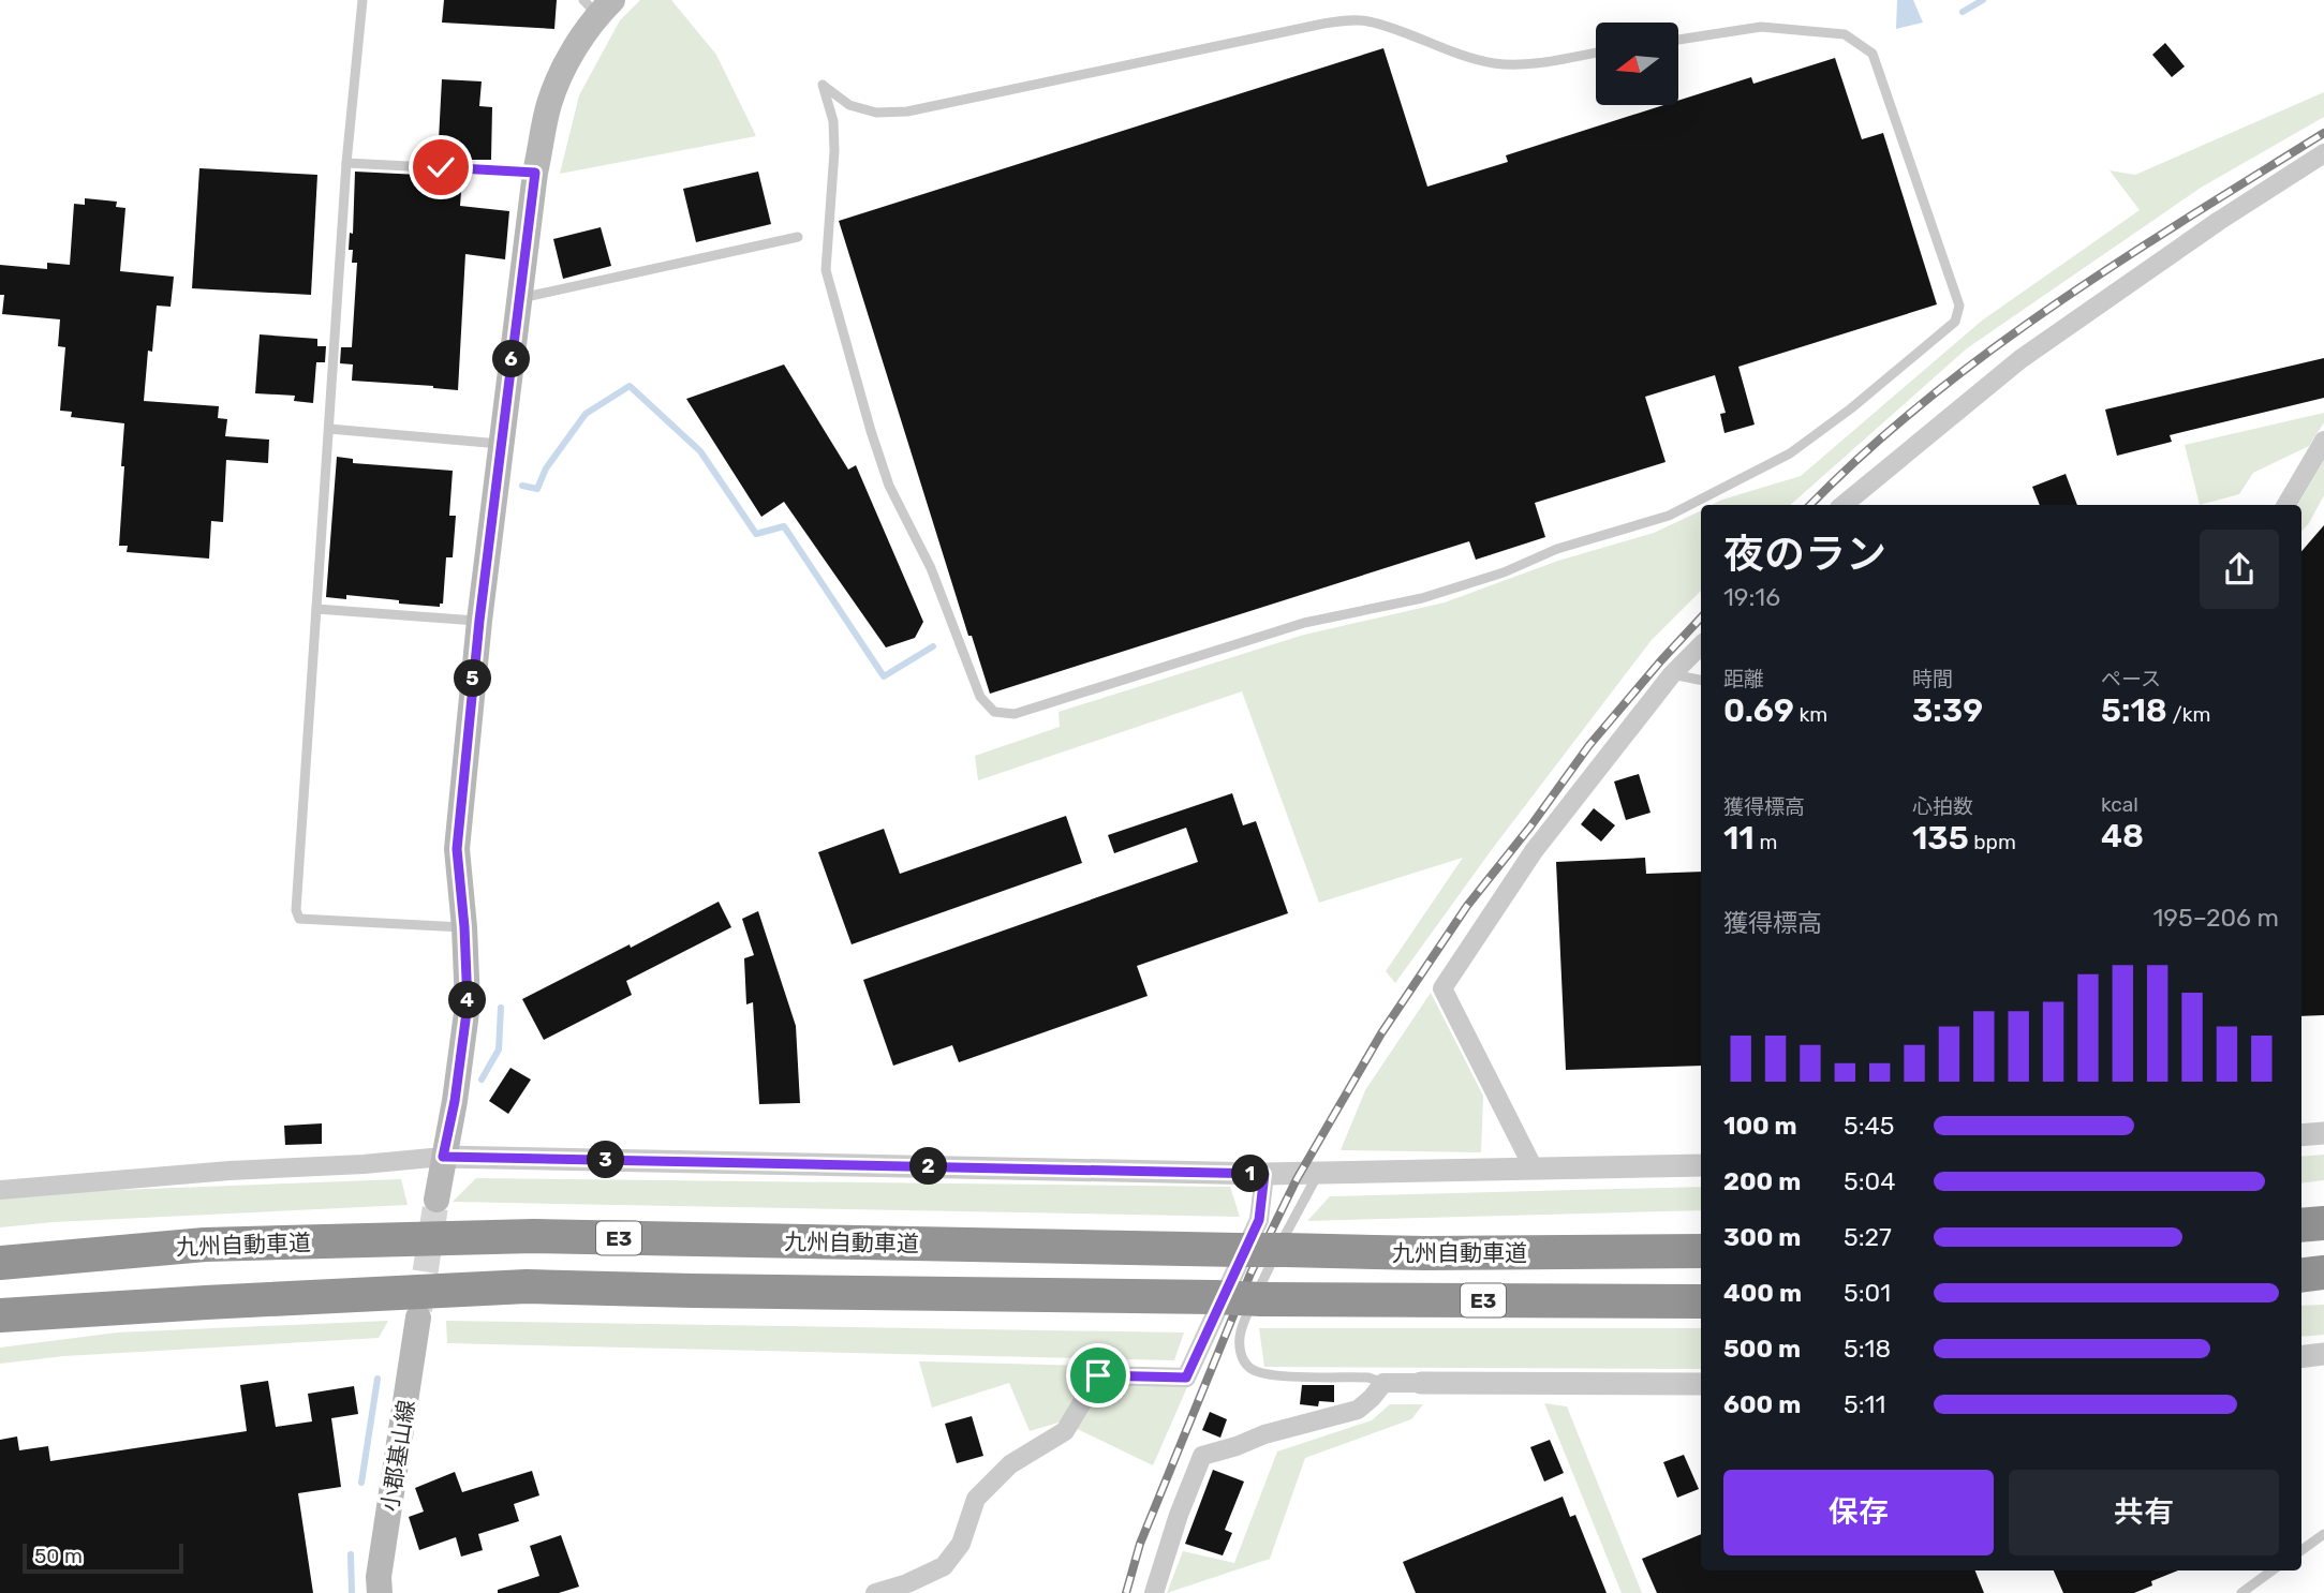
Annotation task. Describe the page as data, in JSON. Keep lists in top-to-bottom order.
{
  "streets": {
    "highway": ["E3", "九州自動車道"],
    "main road": ["小郡基山線"]
  },
  "scale_bar": "50 m",
  "north": "left",
  "page": {
    "pins": [
      "6",
      "5",
      "4",
      "3",
      "2",
      "1"
    ],
    "heading": ["夜のラン", "19:16"],
    "stats": [
      ["距離", "0.69 km"],
      ["時間", "3:39"],
      ["ペース", "5:18 /km"],
      ["獲得標高", "11 m"],
      ["心拍数", "135 bpm"],
      ["kcal", "48"]
    ],
    "chart": ["獲得標高", "195–206 m"],
    "list": [
      {
        "name": "100 m",
        "note": "5:45"
      },
      {
        "name": "200 m",
        "note": "5:04"
      },
      {
        "name": "300 m",
        "note": "5:27"
      },
      {
        "name": "400 m",
        "note": "5:01"
      },
      {
        "name": "500 m",
        "note": "5:18"
      },
      {
        "name": "600 m",
        "note": "5:11"
      }
    ],
    "buttons": ["保存", "共有"],
    "scale": "50 m"
  }
}
